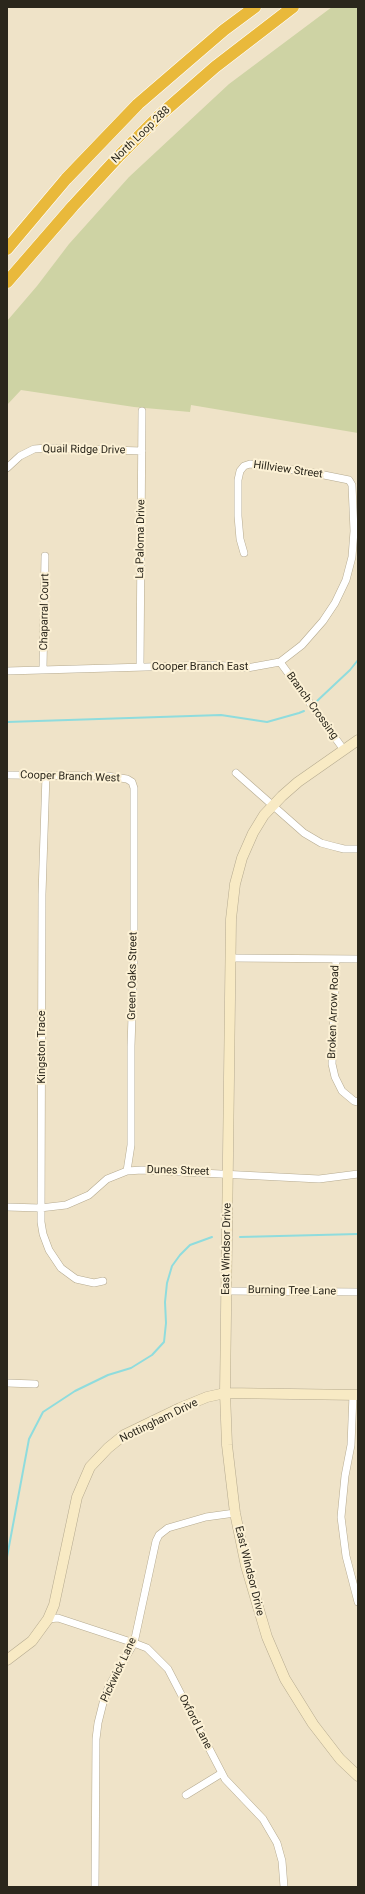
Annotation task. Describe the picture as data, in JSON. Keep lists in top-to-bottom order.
{
  "streets": {
    "highway": ["North Loop 288"],
    "street": [
      "Quail Ridge Drive",
      "Hillview Street",
      "La Paloma Drive",
      "Chaparral Court",
      "Cooper Branch East",
      "Branch Crossing",
      "Cooper Branch West",
      "Green Oaks Street",
      "Broken Arrow Road",
      "Kingston Trace",
      "Dunes Street",
      "East Windsor Drive",
      "Burning Tree Lane",
      "Nottingham Drive",
      "Pickwick Lane",
      "Oxford Lane"
    ]
  },
  "crossings": [
    ["Quail Ridge Drive", "La Paloma Drive"],
    ["Hillview Street", "Cooper Branch East"],
    ["La Paloma Drive", "Cooper Branch East"],
    ["Chaparral Court", "Cooper Branch East"],
    ["Cooper Branch East", "Branch Crossing"],
    ["Branch Crossing", "East Windsor Drive"],
    ["Cooper Branch West", "Green Oaks Street"],
    ["Cooper Branch West", "Kingston Trace"],
    ["Green Oaks Street", "Dunes Street"],
    ["Kingston Trace", "Dunes Street"],
    ["Dunes Street", "East Windsor Drive"],
    ["East Windsor Drive", "Burning Tree Lane"],
    ["East Windsor Drive", "Nottingham Drive"],
    ["East Windsor Drive", "Pickwick Lane"],
    ["Nottingham Drive", "Oxford Lane"],
    ["Pickwick Lane", "Oxford Lane"]
  ]
}
